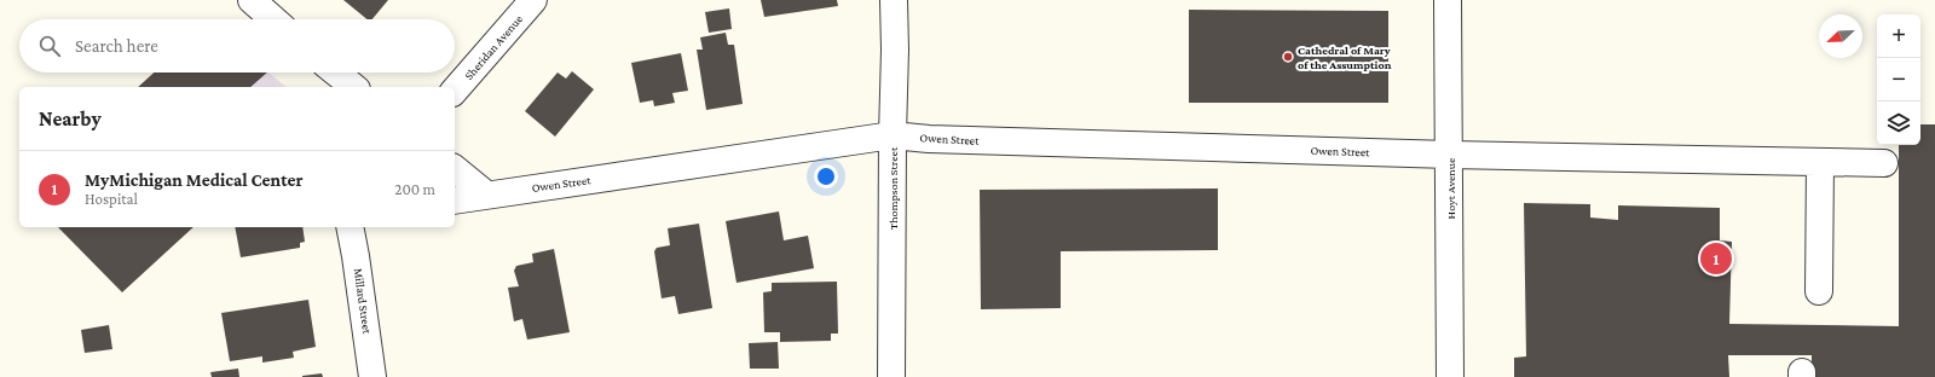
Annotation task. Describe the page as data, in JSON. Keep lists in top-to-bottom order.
{
  "streets": {
    "street": [
      "Sheridan Avenue",
      "Owen Street",
      "Thompson Street",
      "Hoyt Avenue",
      "Millard Street"
    ]
  },
  "crossings": [
    ["Owen Street", "Thompson Street"],
    ["Owen Street", "Hoyt Avenue"]
  ],
  "places": ["Cathedral of Mary of the Assumption"],
  "north": "bottom left",
  "page": {
    "map_buttons": ["+", "−"],
    "search": "Search here",
    "heading": "Nearby",
    "list": [
      {
        "mark": "1",
        "name": "MyMichigan Medical Center",
        "note": "Hospital",
        "value": "200 m"
      }
    ],
    "pins": "1"
  }
}
